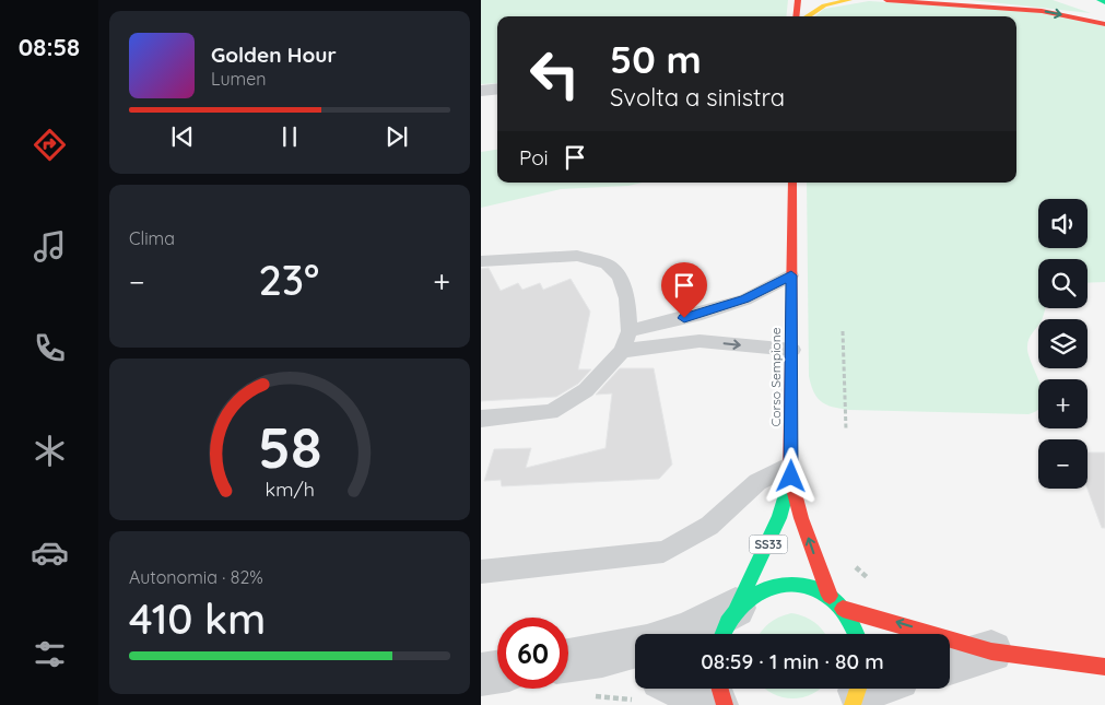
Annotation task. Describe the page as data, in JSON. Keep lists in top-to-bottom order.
{
  "streets": {
    "main road": ["Corso Sempione", "SS33"]
  },
  "crossings": [
    ["Corso Sempione", "SS33"]
  ],
  "page": {
    "tabs": "08:58",
    "turn": ["50 m", "Svolta a sinistra"],
    "song": ["Golden Hour", "Lumen"],
    "then": "Poi",
    "tile": [
      "Clima",
      ["Autonomia · 82%", "410 km"]
    ],
    "map_buttons": ["+", "−"],
    "heat": ["−", "23°", "+"],
    "limit": "60",
    "trip": "08:59 · 1 min · 80 m",
    "gauge": ["58", "km/h"]
  }
}
